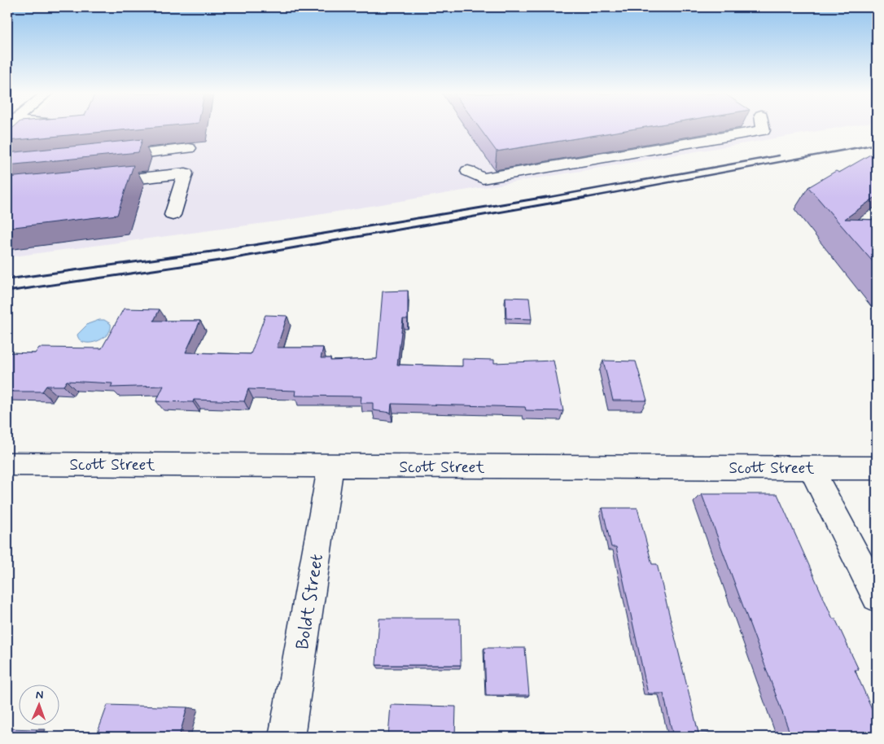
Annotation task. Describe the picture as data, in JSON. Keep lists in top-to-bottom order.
{
  "streets": {
    "street": ["Scott Street", "Boldt Street"]
  },
  "crossings": [
    ["Scott Street", "Boldt Street"]
  ],
  "north": "top"
}
